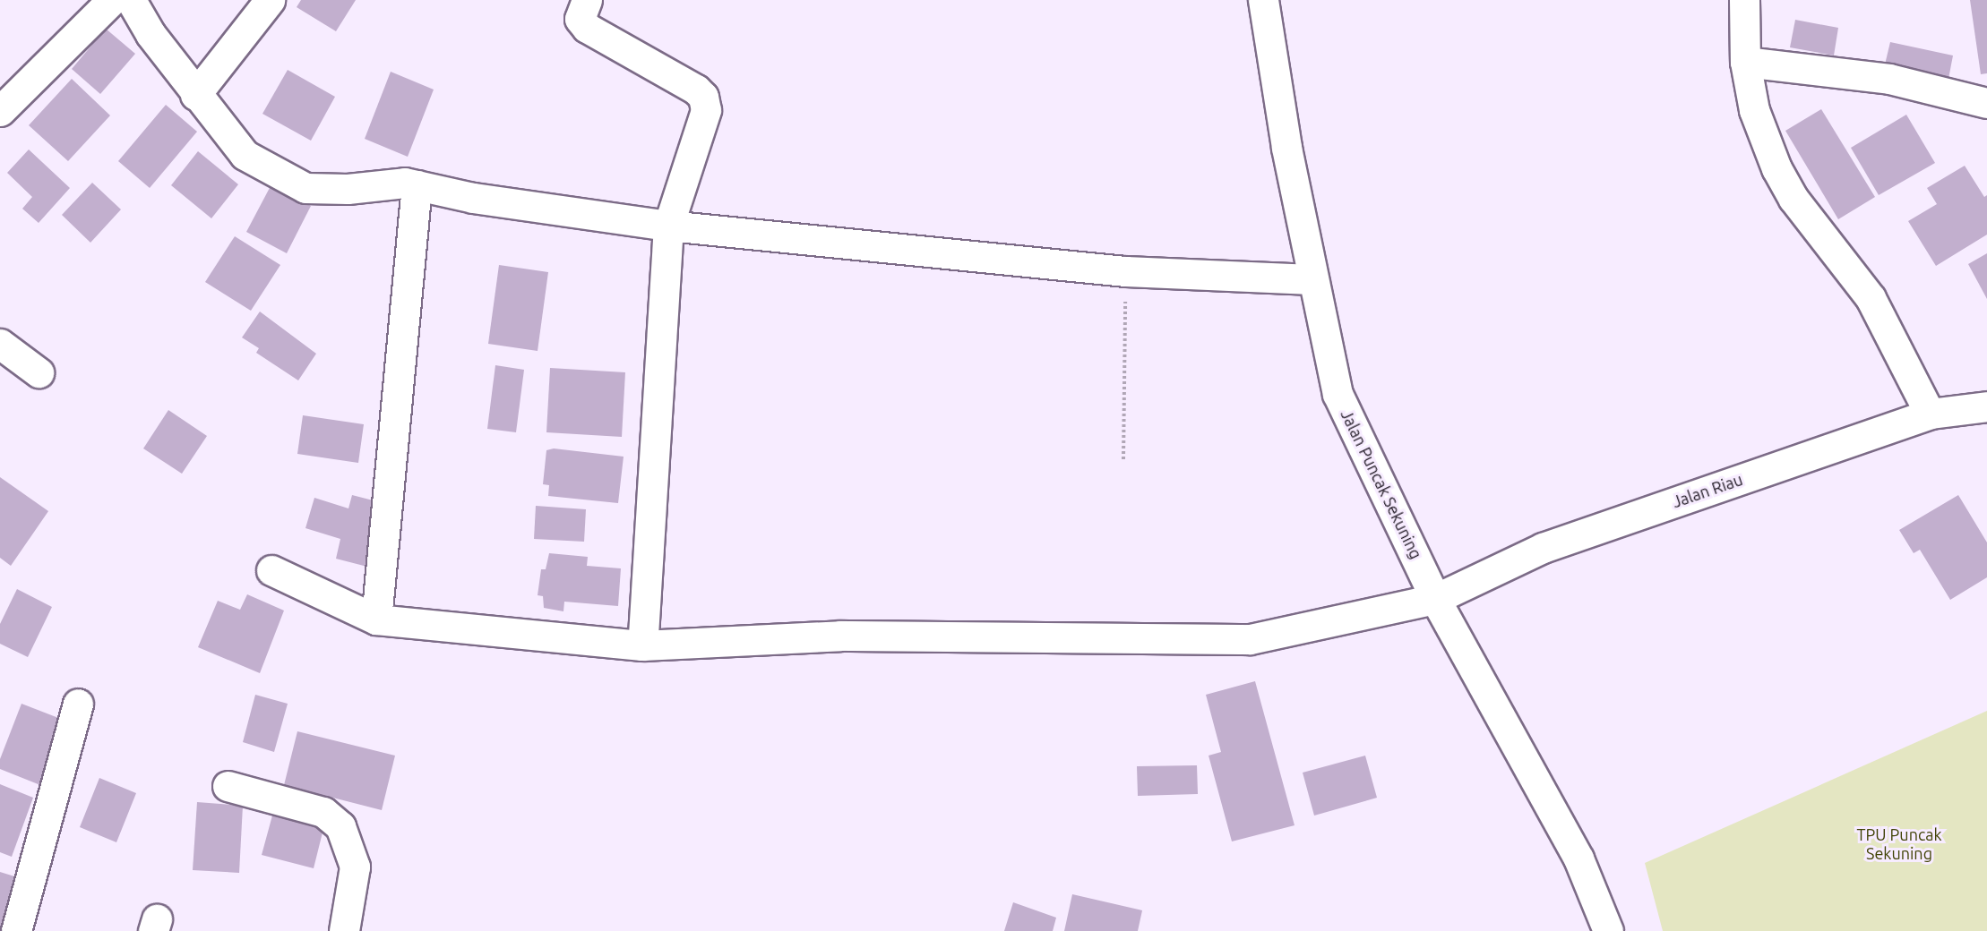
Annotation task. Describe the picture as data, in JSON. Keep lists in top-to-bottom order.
{
  "streets": {
    "street": ["Jalan Puncak Sekuning", "Jalan Riau"]
  },
  "crossings": [
    ["Jalan Puncak Sekuning", "Jalan Riau"]
  ],
  "parks": ["TPU Puncak Sekuning"]
}
